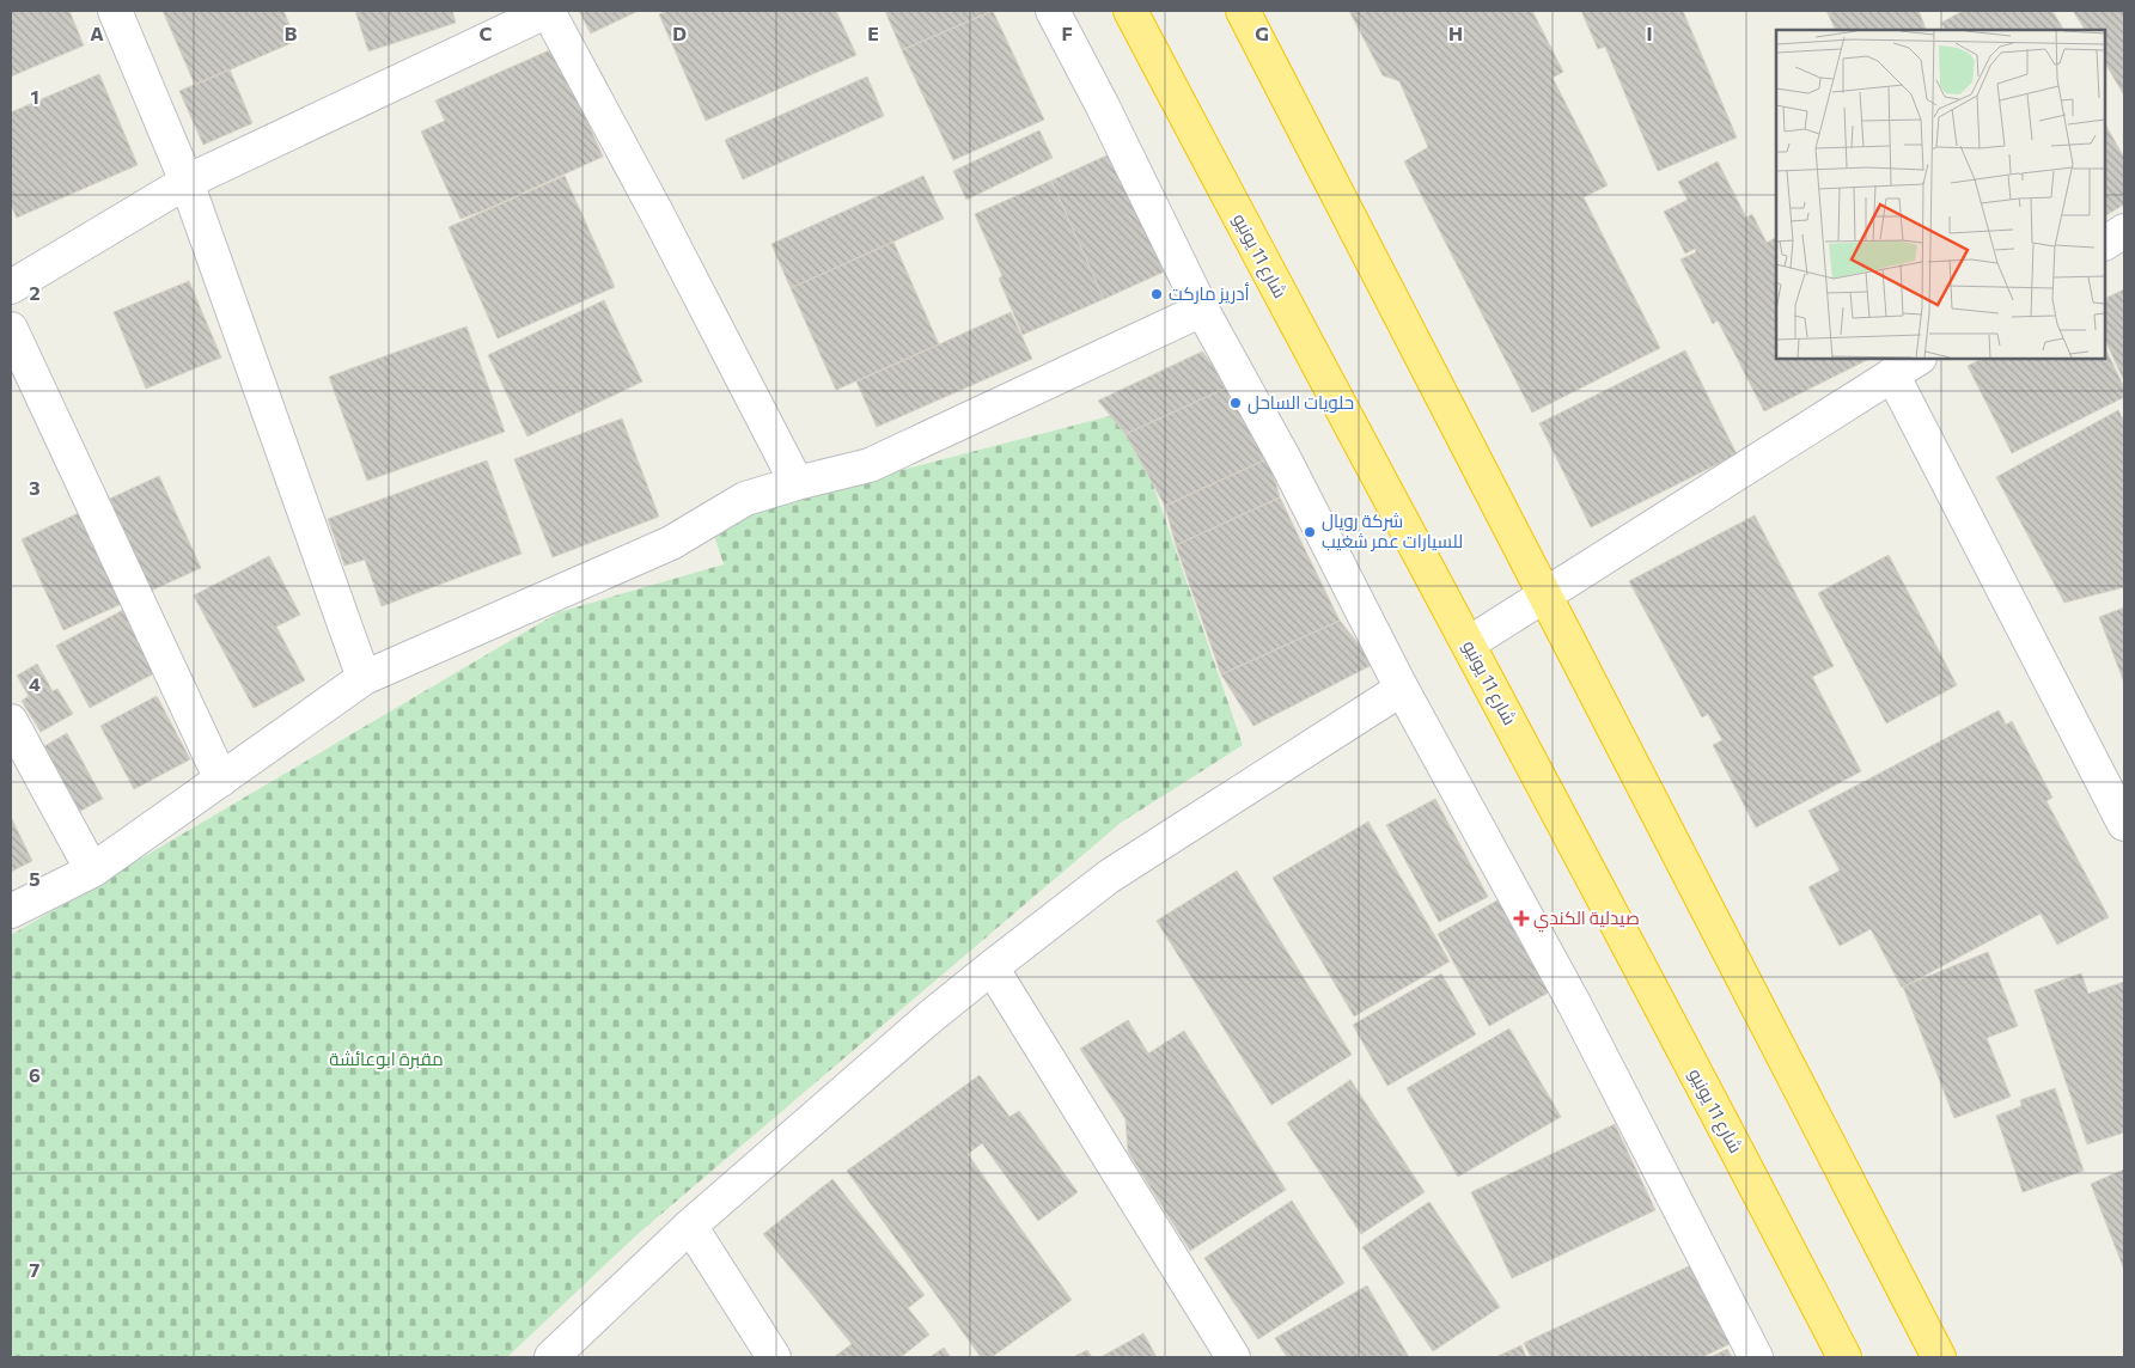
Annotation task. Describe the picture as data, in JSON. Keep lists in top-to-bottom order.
{
  "streets": {
    "highway": ["شارع 11 يونيو"]
  },
  "parks": ["مقبرة ابوعائشة"],
  "places": {
    "other": ["أدريز ماركت", "حلويات الساحل", "شركة رويال للسيارات عمر شغيب"],
    "health": ["صيدلية الكندي"]
  },
  "grid": {
    "columns": [
      "A",
      "B",
      "C",
      "D",
      "E",
      "F",
      "G",
      "H",
      "I"
    ],
    "rows": [
      "1",
      "2",
      "3",
      "4",
      "5",
      "6",
      "7"
    ]
  }
}
